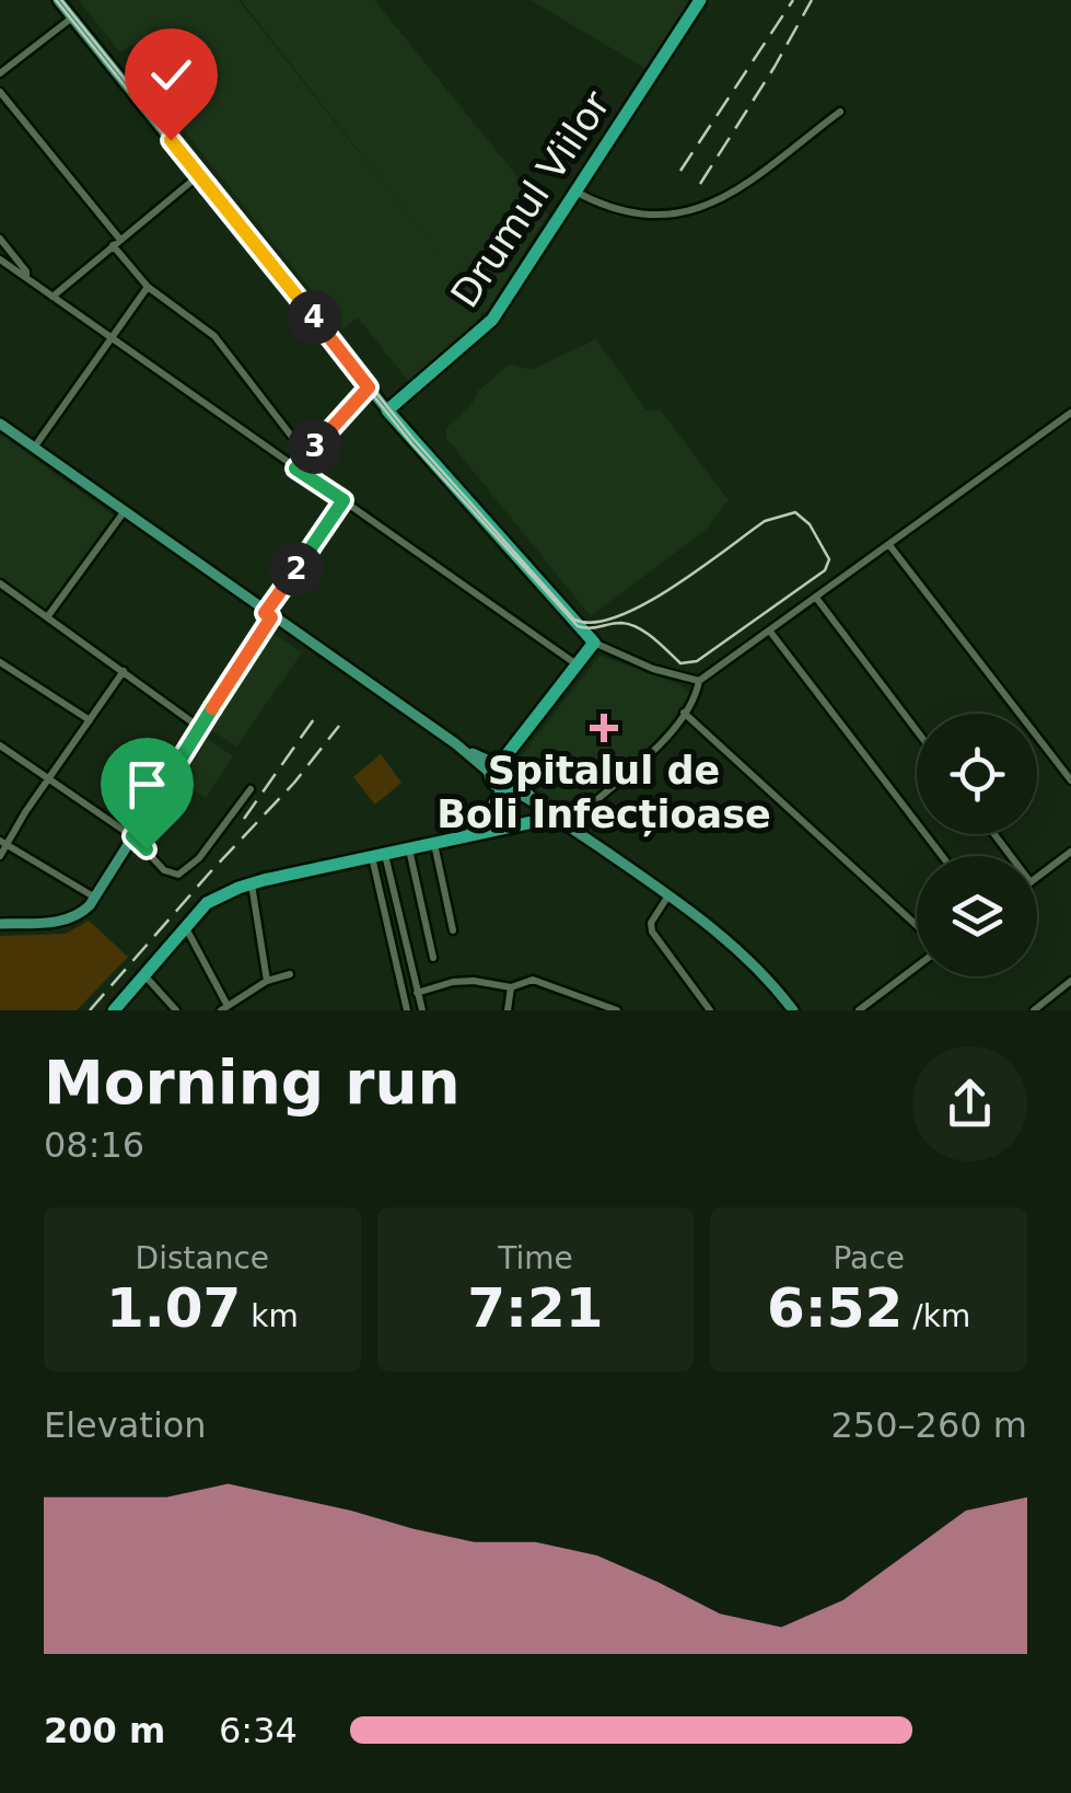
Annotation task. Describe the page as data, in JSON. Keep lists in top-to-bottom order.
{
  "streets": {
    "highway": ["Drumul Viilor"]
  },
  "places": {
    "health": ["Spitalul de Boli Infecțioase"]
  },
  "page": {
    "pins": ["4", "3", "2"],
    "heading": ["Morning run", "08:16"],
    "stats": [
      ["Distance", "1.07 km"],
      ["Time", "7:21"],
      ["Pace", "6:52 /km"]
    ],
    "chart": ["Elevation", "250–260 m"],
    "list": [
      {
        "name": "200 m",
        "note": "6:34"
      }
    ]
  }
}
